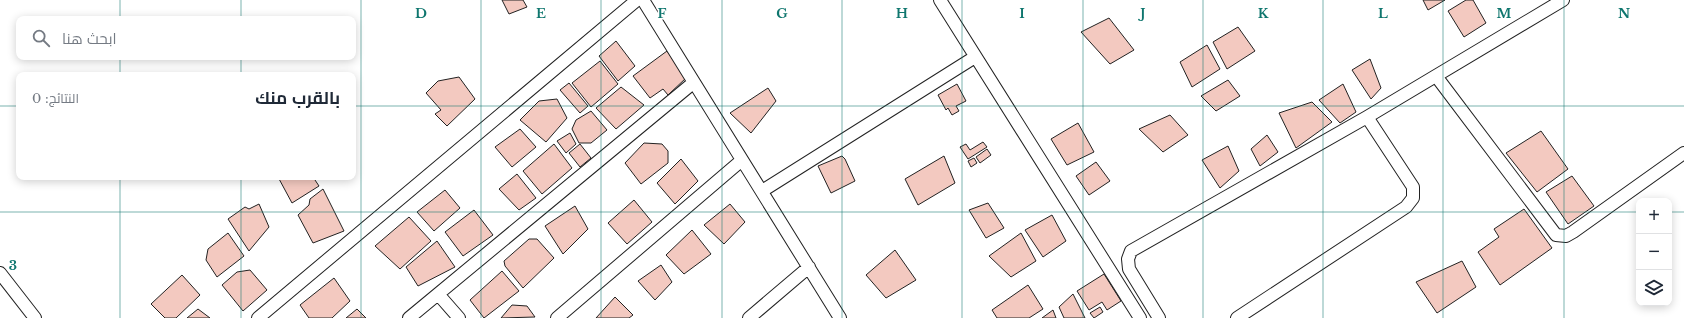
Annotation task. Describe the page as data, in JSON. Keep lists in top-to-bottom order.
{
  "page": {
    "search": "ابحث هنا",
    "heading": ["بالقرب منك", "النتائج: 0"],
    "map_buttons": ["+", "−"]
  },
  "grid": {
    "columns": [
      "D",
      "E",
      "F",
      "G",
      "H",
      "I",
      "J",
      "K",
      "L",
      "M",
      "N"
    ],
    "rows": ["3"]
  }
}
